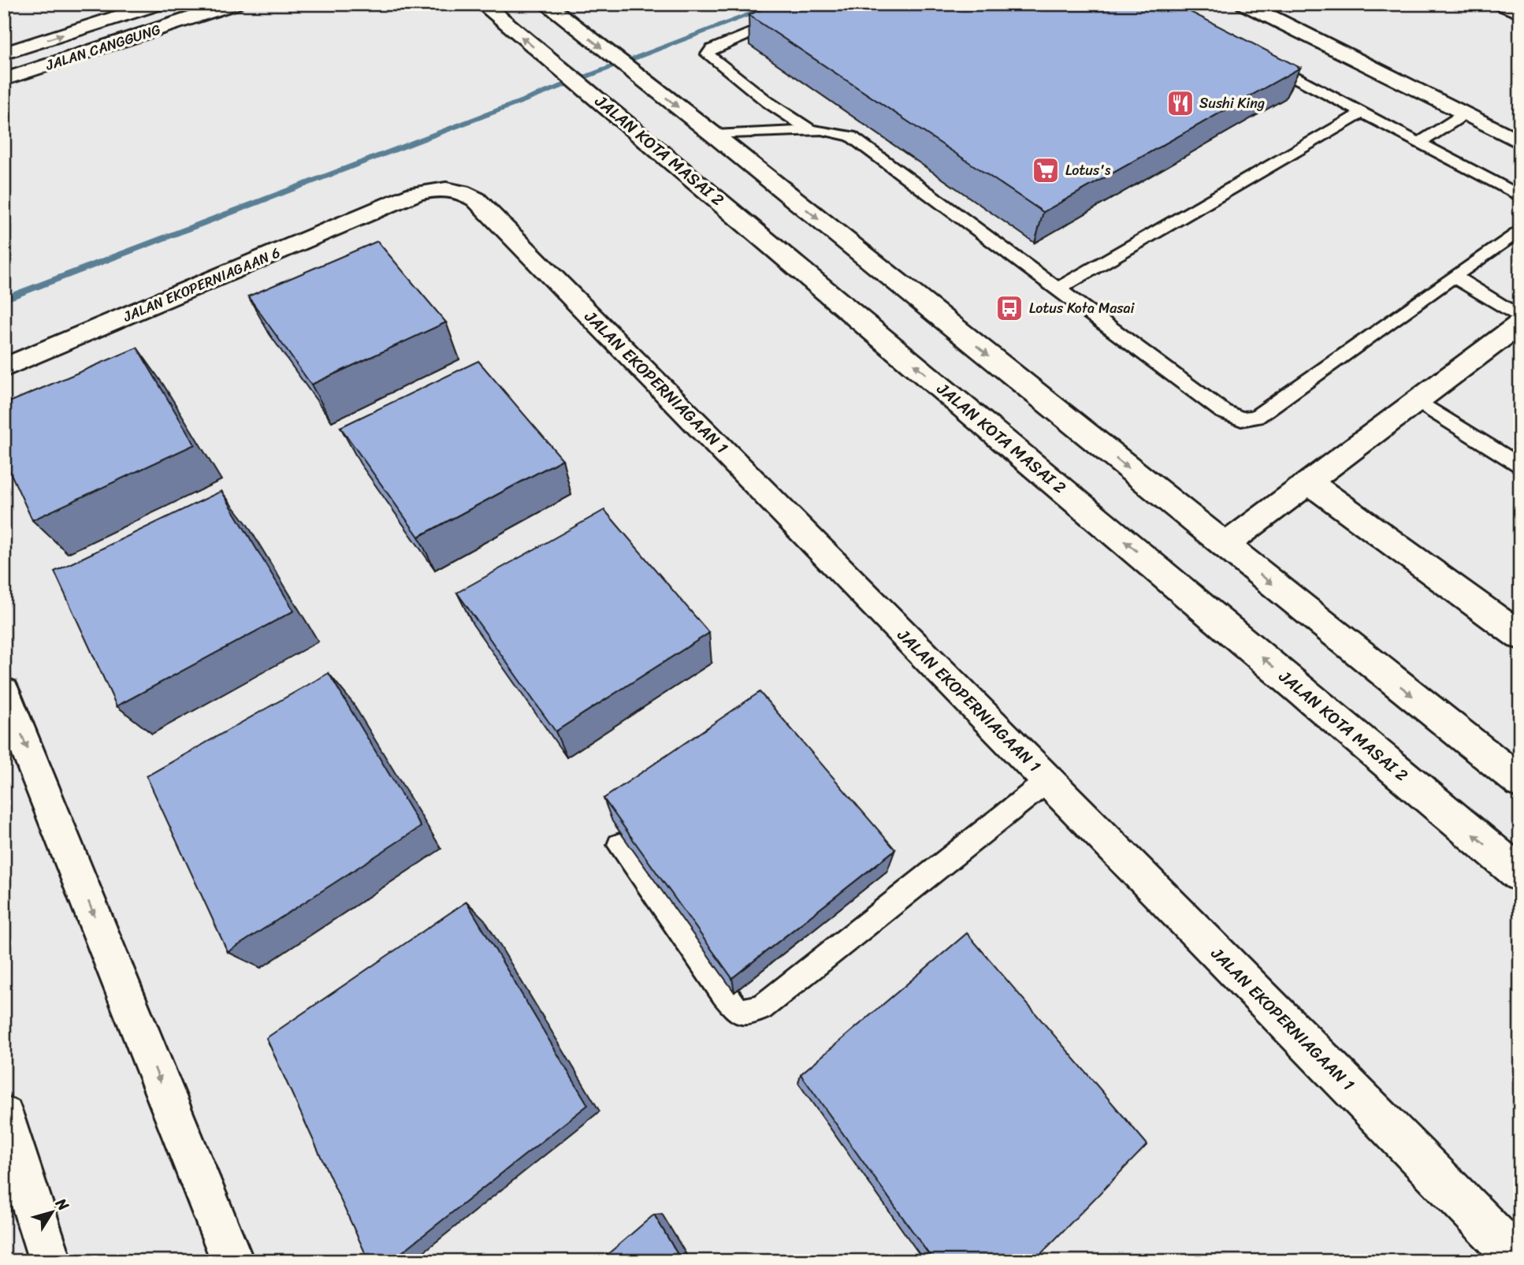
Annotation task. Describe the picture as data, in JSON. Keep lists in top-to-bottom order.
{
  "streets": {
    "street": [
      "JALAN CANGGUNG",
      "JALAN KOTA MASAI 2",
      "JALAN EKOPERNIAGAAN 6",
      "JALAN EKOPERNIAGAAN 1"
    ]
  },
  "crossings": [
    ["JALAN EKOPERNIAGAAN 6", "JALAN EKOPERNIAGAAN 1"]
  ],
  "places": {
    "restaurant": ["Sushi King"],
    "supermarket": ["Lotus's"],
    "bus stop": ["Lotus Kota Masai"]
  },
  "north": "top right"
}
